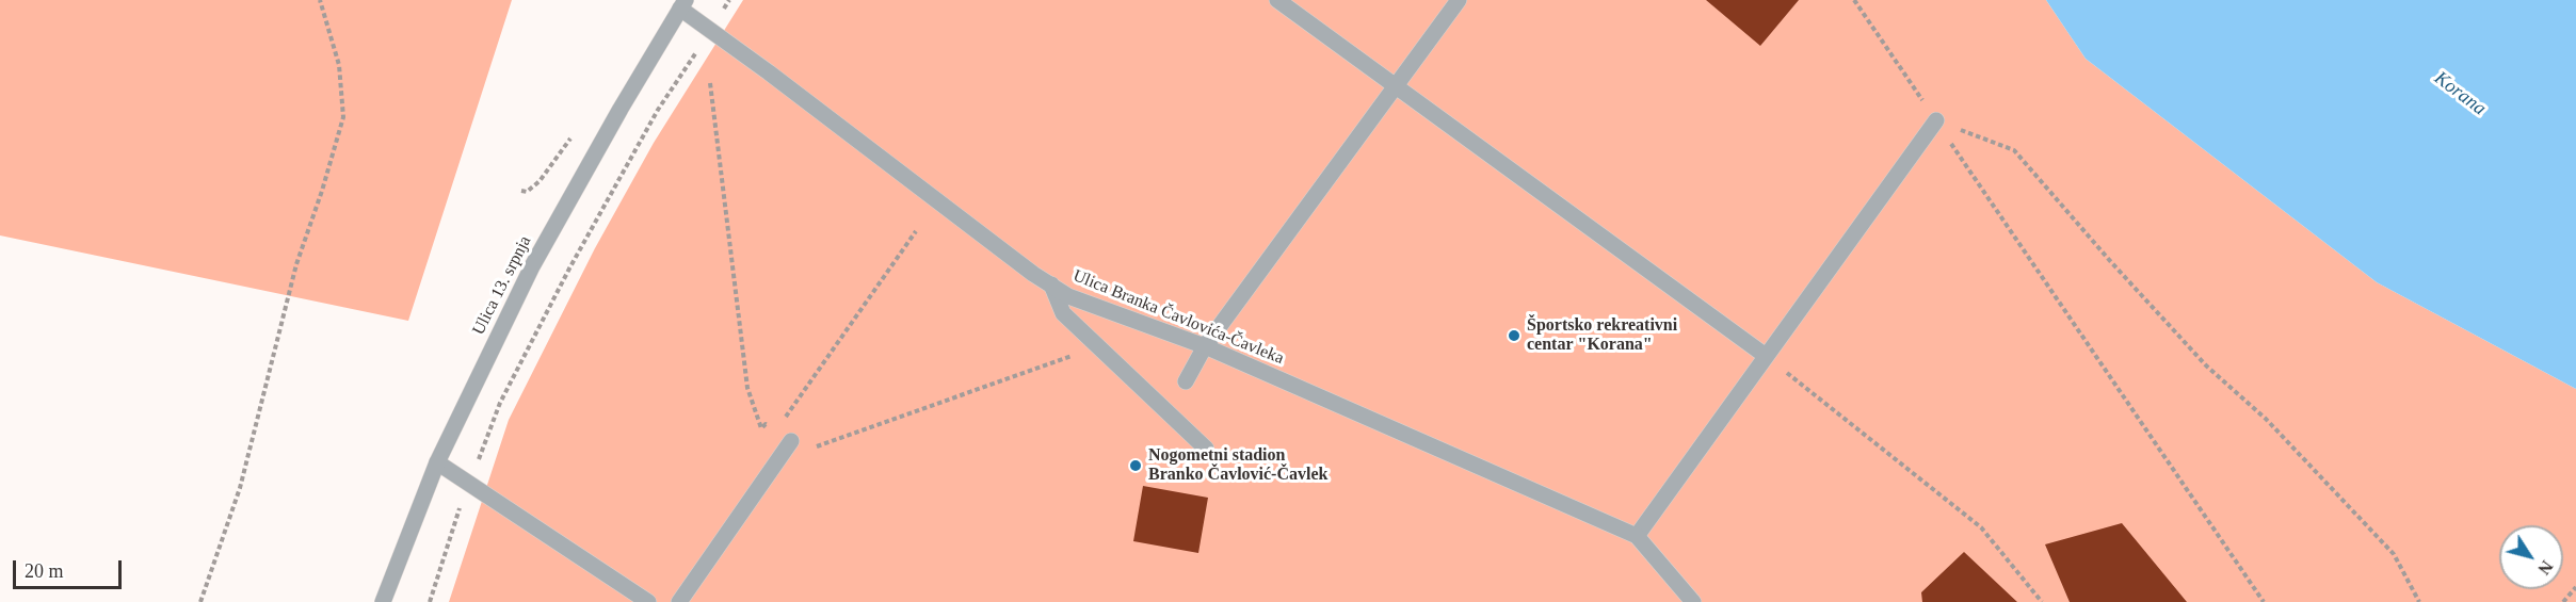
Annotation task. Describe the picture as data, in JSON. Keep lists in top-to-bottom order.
{
  "streets": {
    "street": ["Ulica 13. srpnja", "Ulica Branka Čavlovića-Čavleka"]
  },
  "crossings": [
    ["Ulica 13. srpnja", "Ulica Branka Čavlovića-Čavleka"]
  ],
  "water": ["Korana"],
  "places": ["Športsko rekreativni centar \"Korana\"", "Nogometni stadion Branko Čavlović-Čavlek"],
  "scale_bar": "20 m",
  "north": "bottom right"
}
